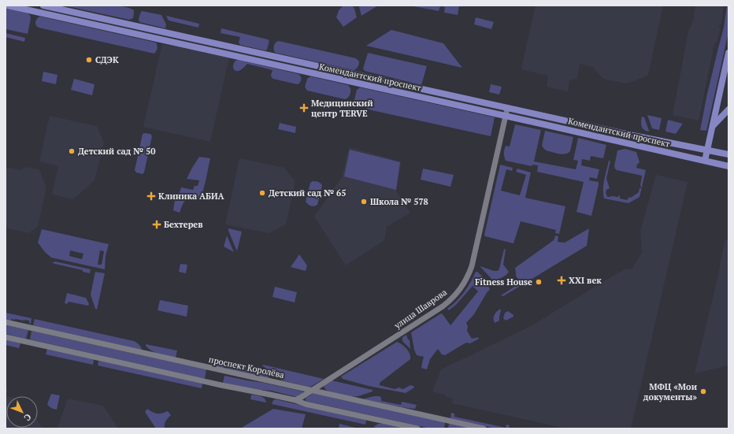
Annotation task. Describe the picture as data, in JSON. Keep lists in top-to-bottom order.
{
  "streets": {
    "main road": ["Комендантский проспект"],
    "street": ["улица Шаврова", "проспект Королёва"]
  },
  "crossings": [
    ["Комендантский проспект", "улица Шаврова"],
    ["улица Шаврова", "проспект Королёва"]
  ],
  "places": {
    "other": [
      "СДЭК",
      "Детский сад № 50",
      "Детский сад № 65",
      "Школа № 578",
      "Fitness House",
      "МФЦ «Мои документы»"
    ],
    "health": [
      "Медицинский центр TERVE",
      "Клиника АБИА",
      "Бехтерев",
      "XXI век"
    ]
  },
  "north": "bottom right"
}
